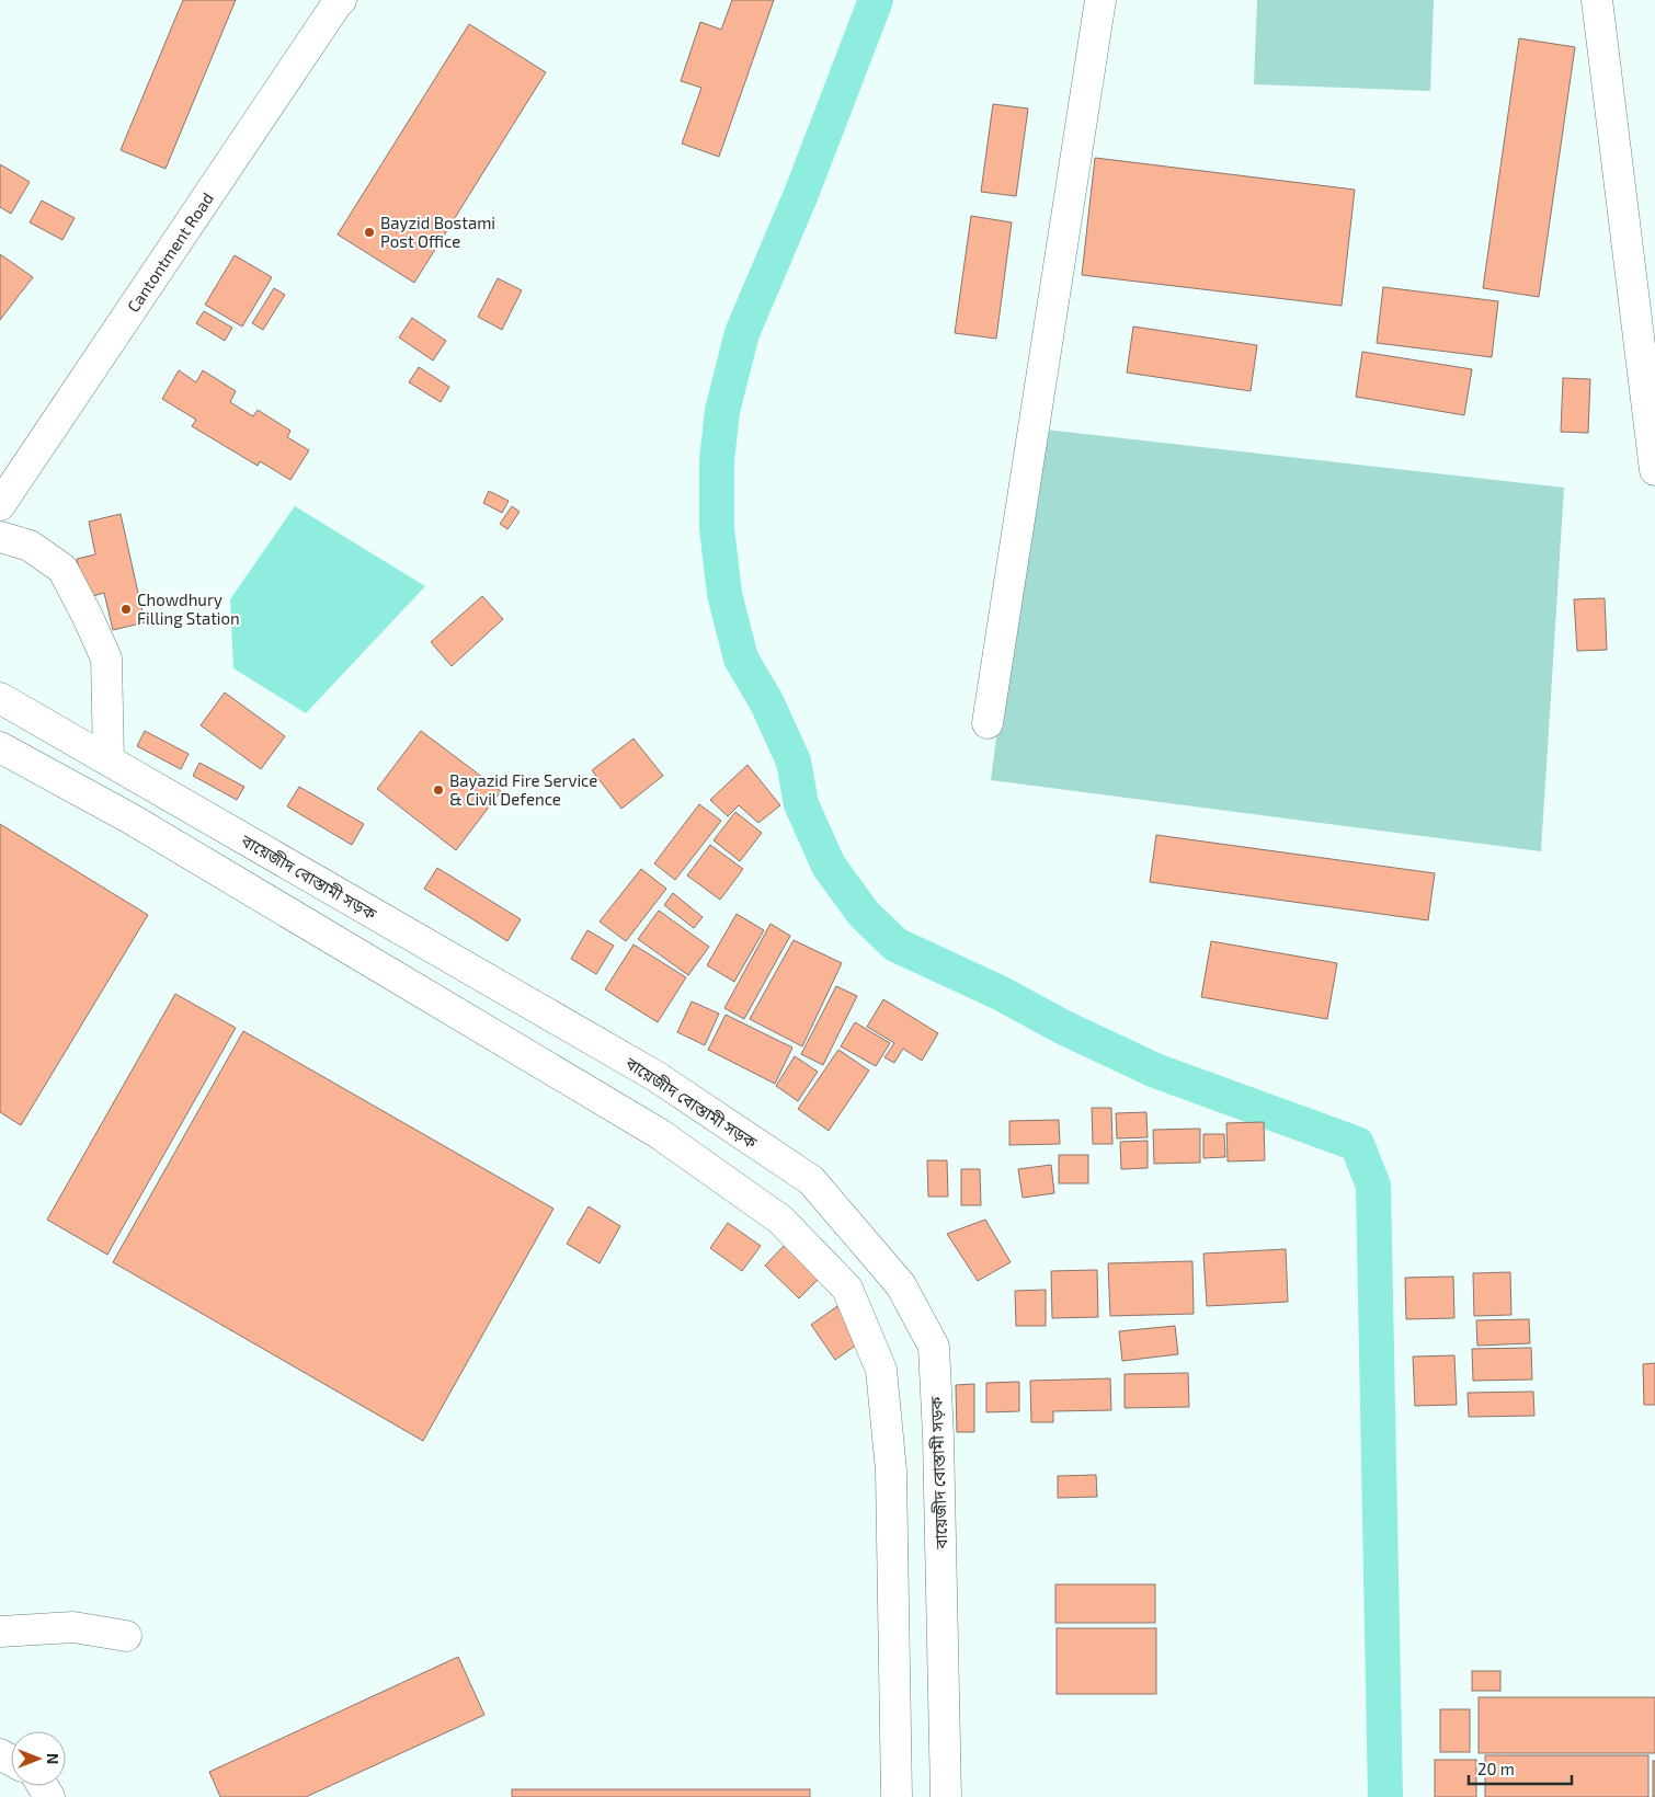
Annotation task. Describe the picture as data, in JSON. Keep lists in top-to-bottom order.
{
  "streets": {
    "main road": ["Cantontment Road", "বায়েজীদ বোস্তামী সড়ক"]
  },
  "places": ["Bayzid Bostami Post Office", "Chowdhury Filling Station", "Bayazid Fire Service & Civil Defence"],
  "scale_bar": "20 m",
  "north": "right"
}
